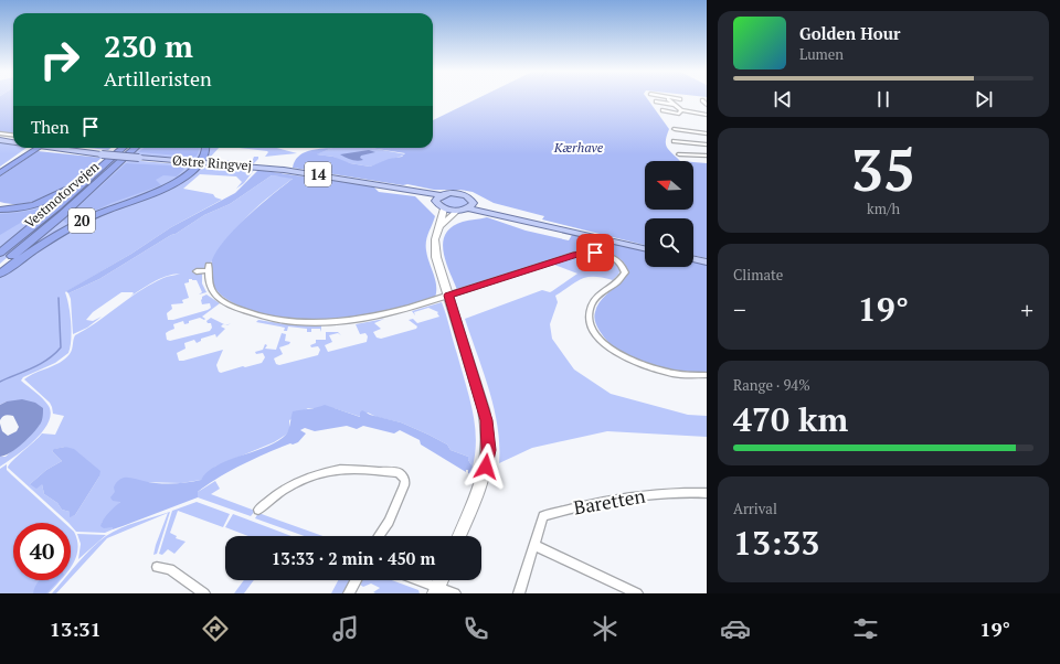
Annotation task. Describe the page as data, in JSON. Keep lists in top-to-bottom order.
{
  "streets": {
    "highway": ["Vestmotorvejen", "20"],
    "main road": ["Østre Ringvej", "14"],
    "street": ["Baretten"]
  },
  "crossings": [
    ["Østre Ringvej", "14"],
    ["Østre Ringvej", "20"]
  ],
  "parks": ["Kærhave"],
  "north": "left",
  "page": {
    "turn": ["230 m", "Artilleristen"],
    "song": ["Golden Hour", "Lumen"],
    "then": "Then",
    "tile": [
      ["35", "km/h"],
      "Climate",
      ["Range · 94%", "470 km"],
      ["Arrival", "13:33"]
    ],
    "heat": ["−", "19°", "+"],
    "limit": "40",
    "trip": "13:33 · 2 min · 450 m",
    "tabs": ["13:31", "19°"]
  }
}
